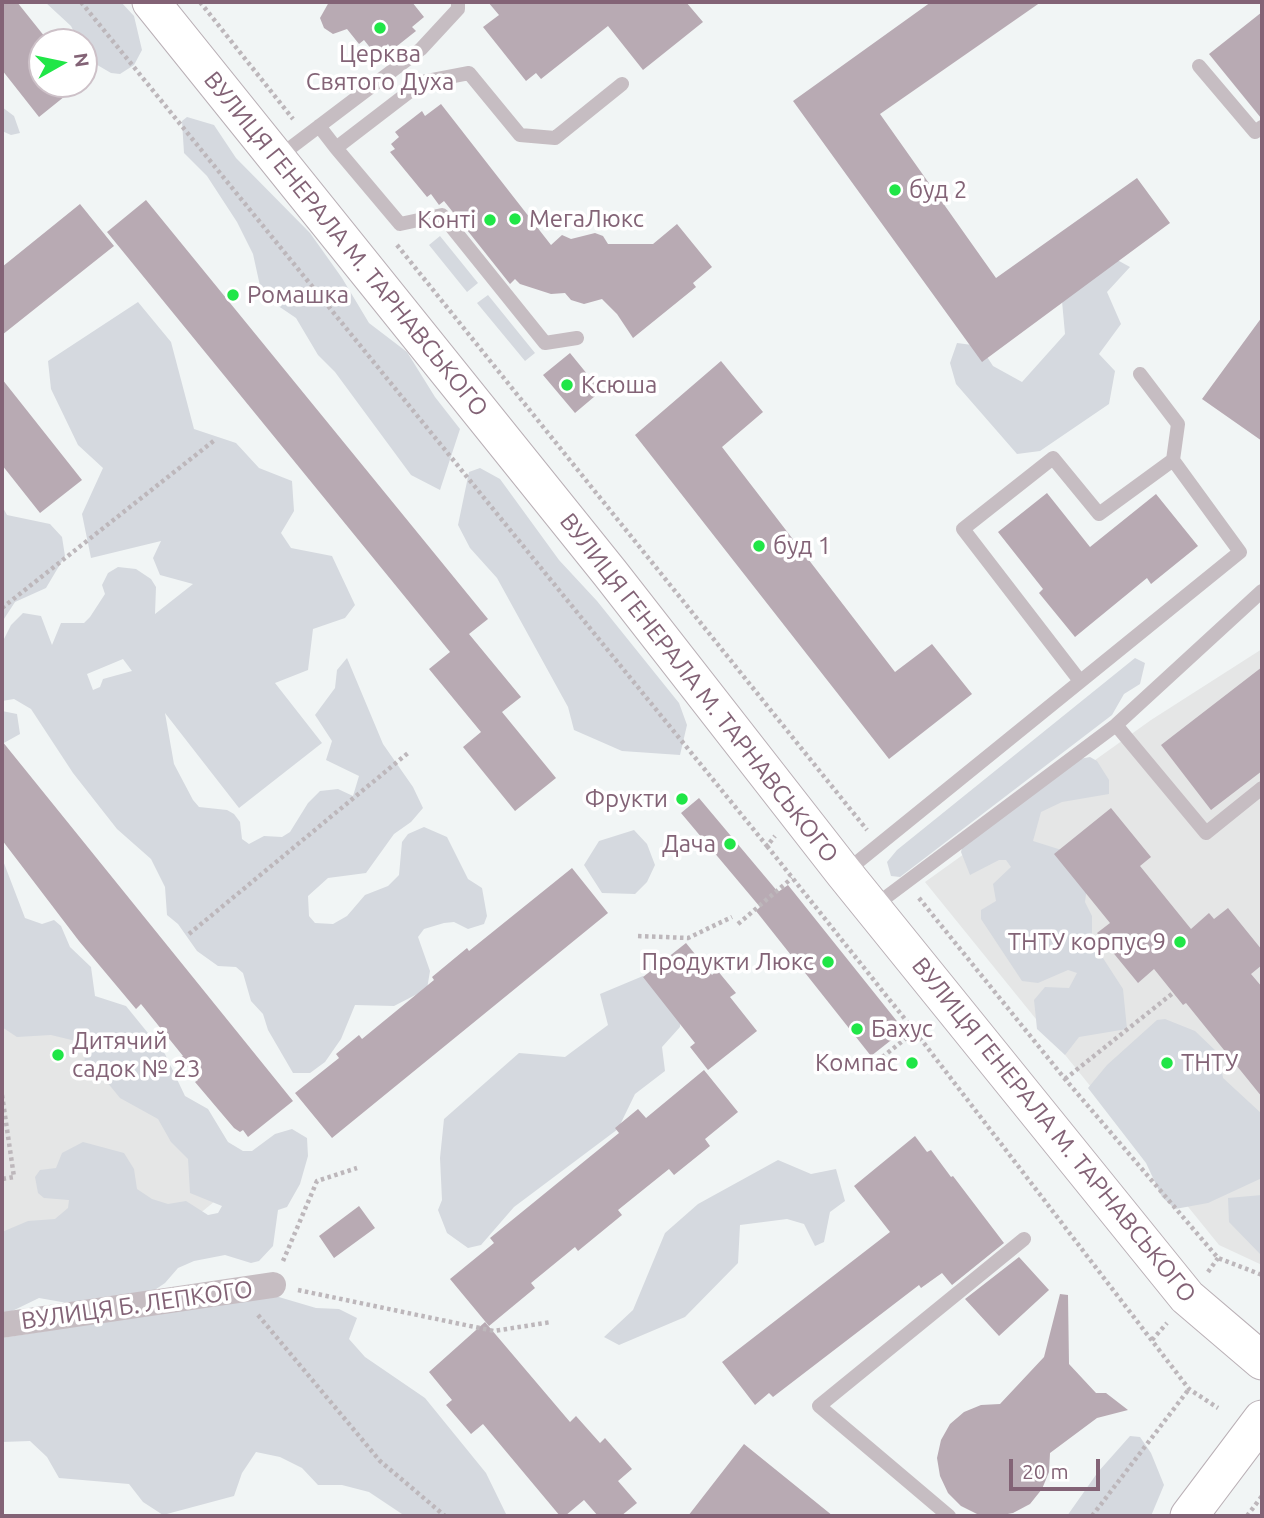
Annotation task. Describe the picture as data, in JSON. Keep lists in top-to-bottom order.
{
  "streets": {
    "main road": ["ВУЛИЦЯ ГЕНЕРАЛА М. ТАРНАВСЬКОГО"],
    "street": ["ВУЛИЦЯ Б. ЛЕПКОГО"]
  },
  "places": [
    "Церква Святого Духа",
    "буд 2",
    "МегаЛюкс",
    "Конті",
    "Ромашка",
    "Ксюша",
    "буд 1",
    "Фрукти",
    "Дача",
    "ТНТУ корпус 9",
    "Продукти Люкс",
    "Бахус",
    "Дитячий садок № 23",
    "Компас",
    "ТНТУ"
  ],
  "scale_bar": "20 m",
  "north": "right"
}
